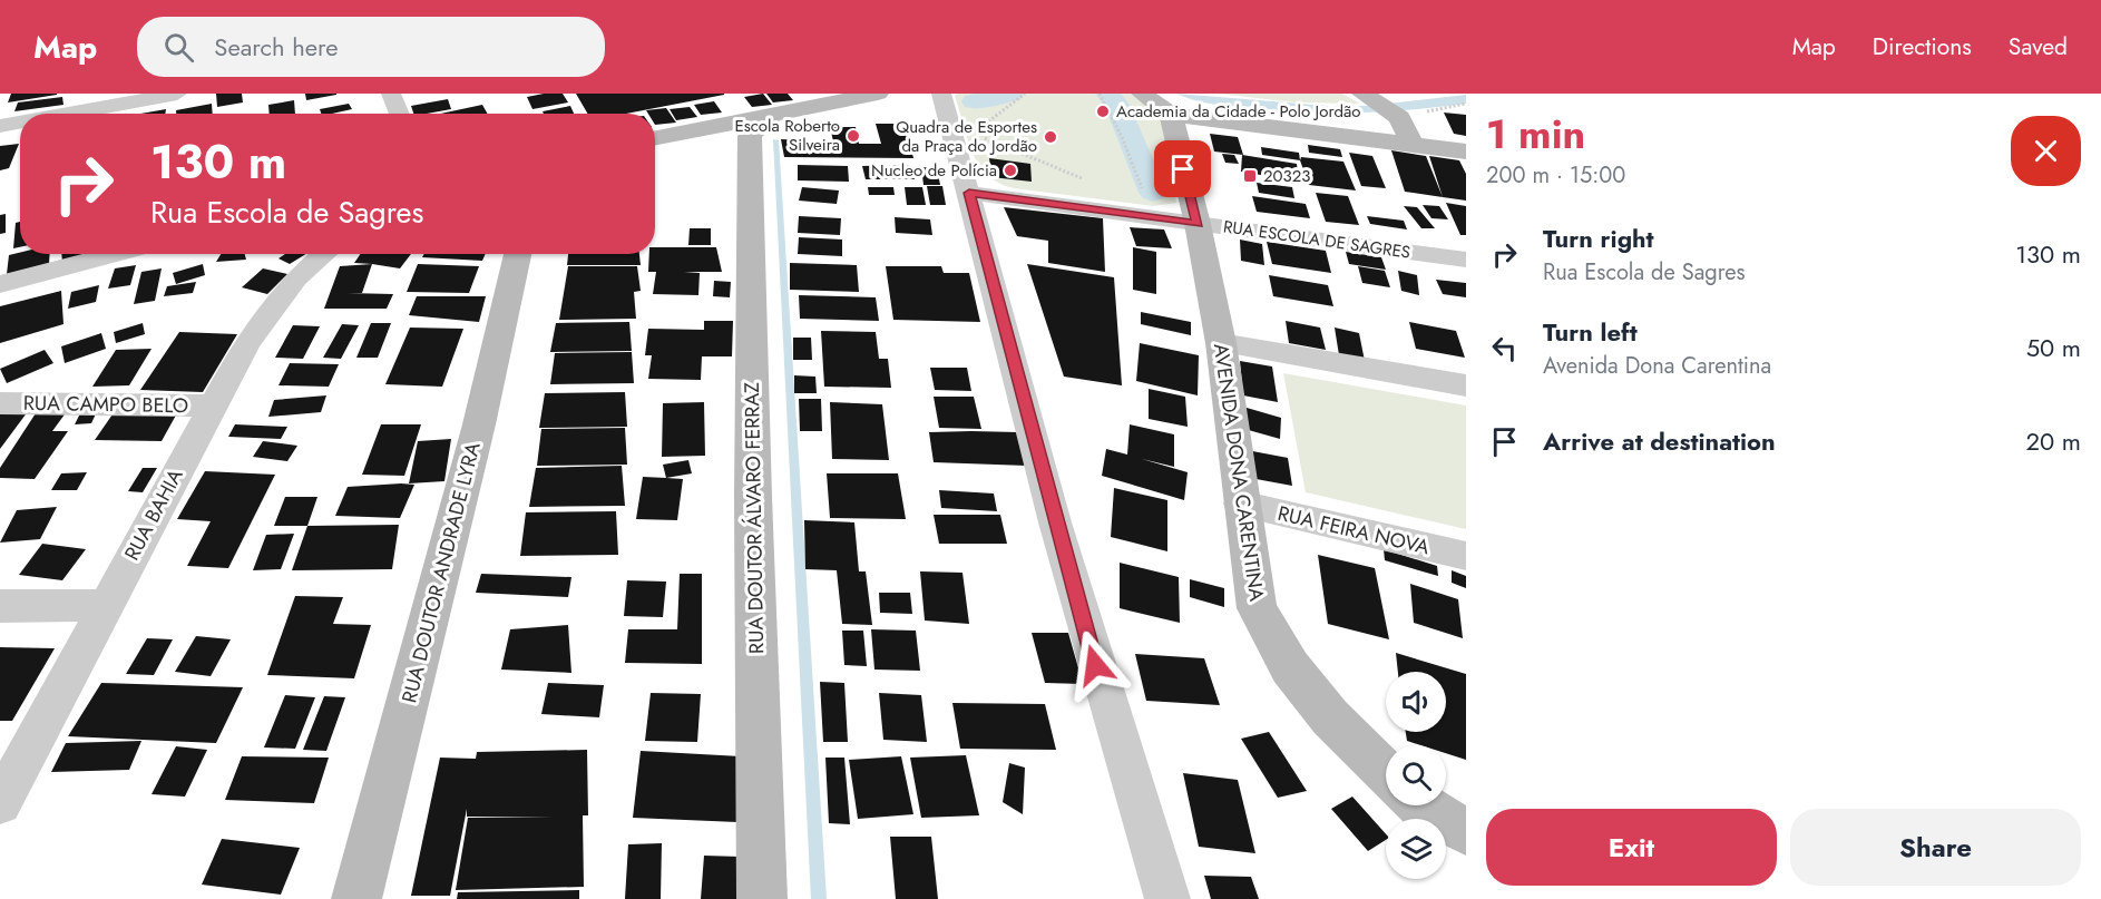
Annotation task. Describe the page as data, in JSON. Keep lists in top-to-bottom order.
{
  "streets": {
    "main road": ["AVENIDA DONA CARENTINA", "RUA DOUTOR ÁLVARO FERRAZ", "RUA DOUTOR ANDRADE LYRA"],
    "street": [
      "RUA ESCOLA DE SAGRES",
      "RUA CAMPO BELO",
      "RUA BAHIA",
      "RUA FEIRA NOVA"
    ]
  },
  "crossings": [
    ["RUA ESCOLA DE SAGRES", "AVENIDA DONA CARENTINA"],
    ["RUA CAMPO BELO", "RUA BAHIA"],
    ["AVENIDA DONA CARENTINA", "RUA FEIRA NOVA"]
  ],
  "places": {
    "other": [
      "Academia da Cidade - Polo Jordão",
      "Escola Roberto Silveira",
      "Quadra de Esportes da Praça do Jordão",
      "Nucleo de Polícia"
    ],
    "transit": ["20323"]
  },
  "page": {
    "header": "Map",
    "search": "Search here",
    "nav": ["Map", "Directions", "Saved"],
    "heading": ["1 min", "200 m · 15:00"],
    "turn": ["130 m", "Rua Escola de Sagres"],
    "list": [
      {
        "name": "Turn right",
        "note": "Rua Escola de Sagres",
        "value": "130 m"
      },
      {
        "name": "Turn left",
        "note": "Avenida Dona Carentina",
        "value": "50 m"
      },
      {
        "name": "Arrive at destination",
        "value": "20 m"
      }
    ],
    "buttons": ["Exit", "Share"]
  }
}
